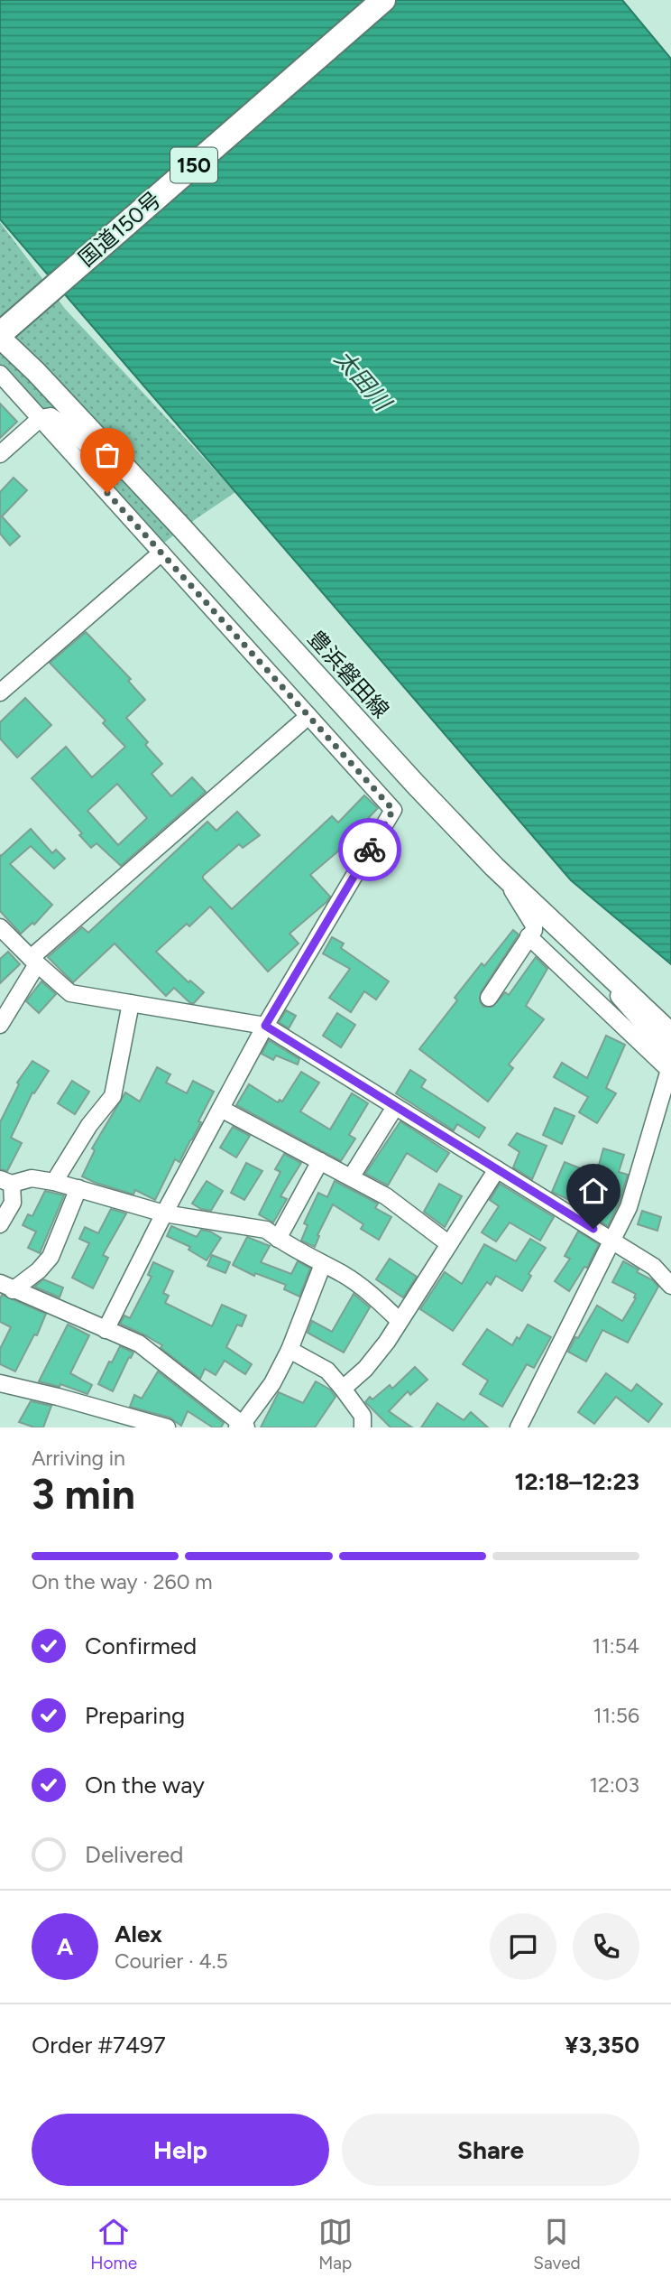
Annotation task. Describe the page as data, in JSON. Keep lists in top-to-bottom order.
{
  "streets": {
    "highway": ["150", "国道150号"],
    "main road": ["豊浜磐田線"]
  },
  "crossings": [
    ["国道150号", "豊浜磐田線"]
  ],
  "water": ["太田川"],
  "page": {
    "heading": ["3 min", "Arriving in", "12:18–12:23"],
    "panel": [
      "Alex",
      "Courier · 4.5",
      "Order #7497",
      "¥3,350"
    ],
    "bar": "On the way · 260 m",
    "list": [
      ["Confirmed", "11:54"],
      ["Preparing", "11:56"],
      ["On the way", "12:03"],
      "Delivered"
    ],
    "round": "A",
    "buttons": ["Help", "Share"],
    "tabs": ["Home", "Map", "Saved"]
  }
}
